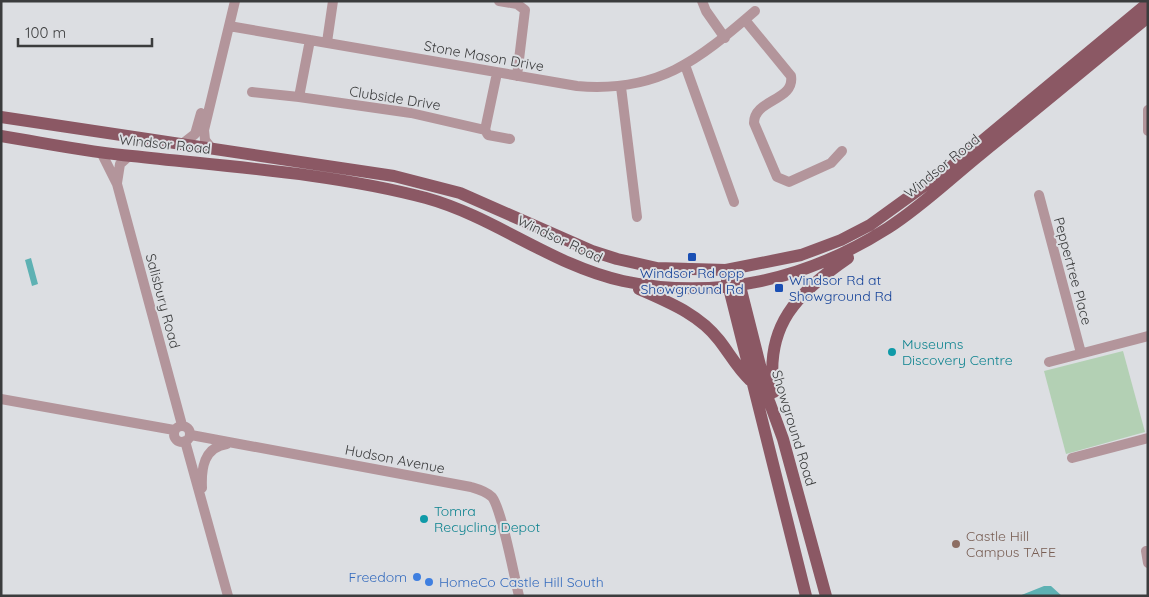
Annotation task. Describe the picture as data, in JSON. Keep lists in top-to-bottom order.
{
  "streets": {
    "main road": ["Windsor Road", "Showground Road"],
    "street": [
      "Stone Mason Drive",
      "Clubside Drive",
      "Peppertree Place",
      "Salisbury Road",
      "Hudson Avenue"
    ]
  },
  "crossings": [
    ["Windsor Road", "Salisbury Road"],
    ["Windsor Road", "Showground Road"]
  ],
  "places": {
    "transit": ["Windsor Rd opp Showground Rd", "Windsor Rd at Showground Rd"],
    "other": [
      "Museums Discovery Centre",
      "Tomra Recycling Depot",
      "Castle Hill Campus TAFE",
      "Freedom",
      "HomeCo Castle Hill South"
    ]
  },
  "scale_bar": "100 m"
}
